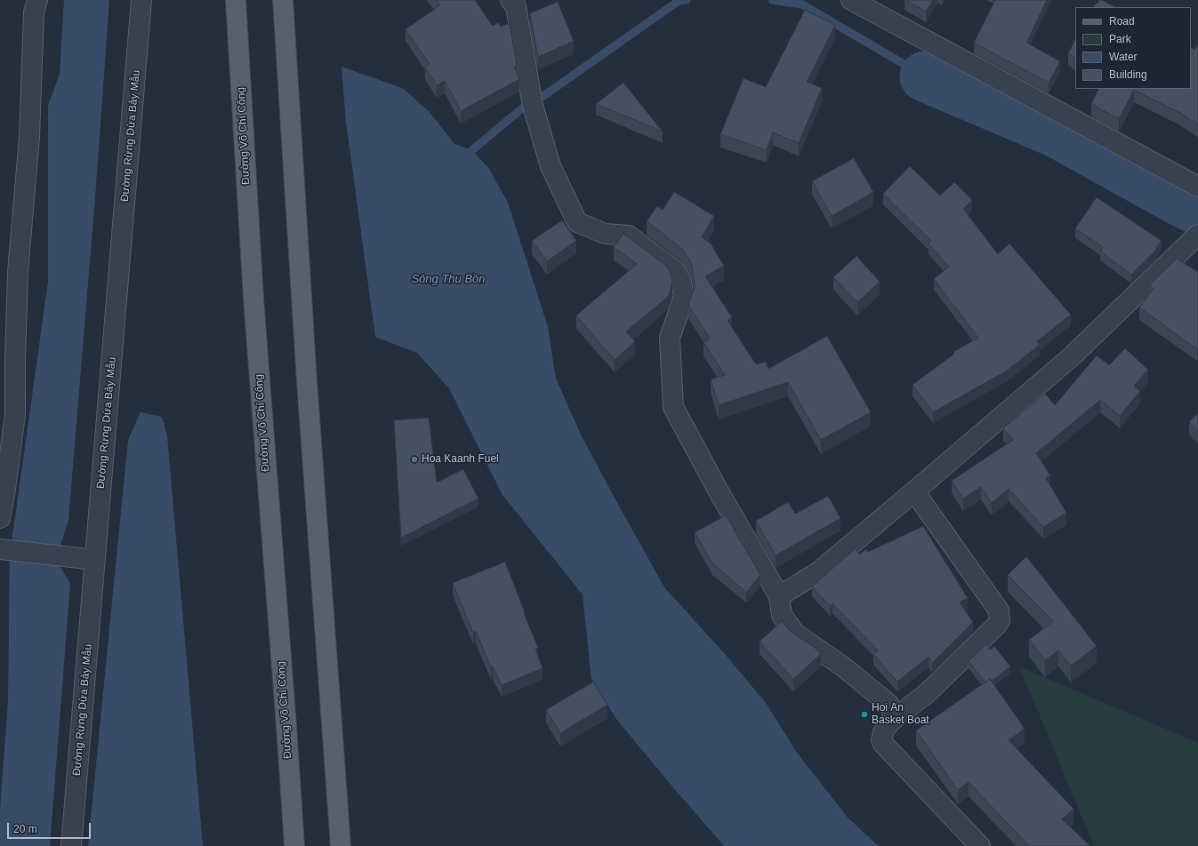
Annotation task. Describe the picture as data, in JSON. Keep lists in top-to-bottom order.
{
  "streets": {
    "main road": ["Đường Võ Chí Công"],
    "street": ["Đường Rừng Dừa Bảy Mẫu"]
  },
  "water": ["Sông Thu Bồn"],
  "places": ["Hoa Kaanh Fuel", "Hoi An Basket Boat"],
  "legend": [
    "Road",
    "Park",
    "Water",
    "Building"
  ],
  "scale_bar": "20 m"
}
